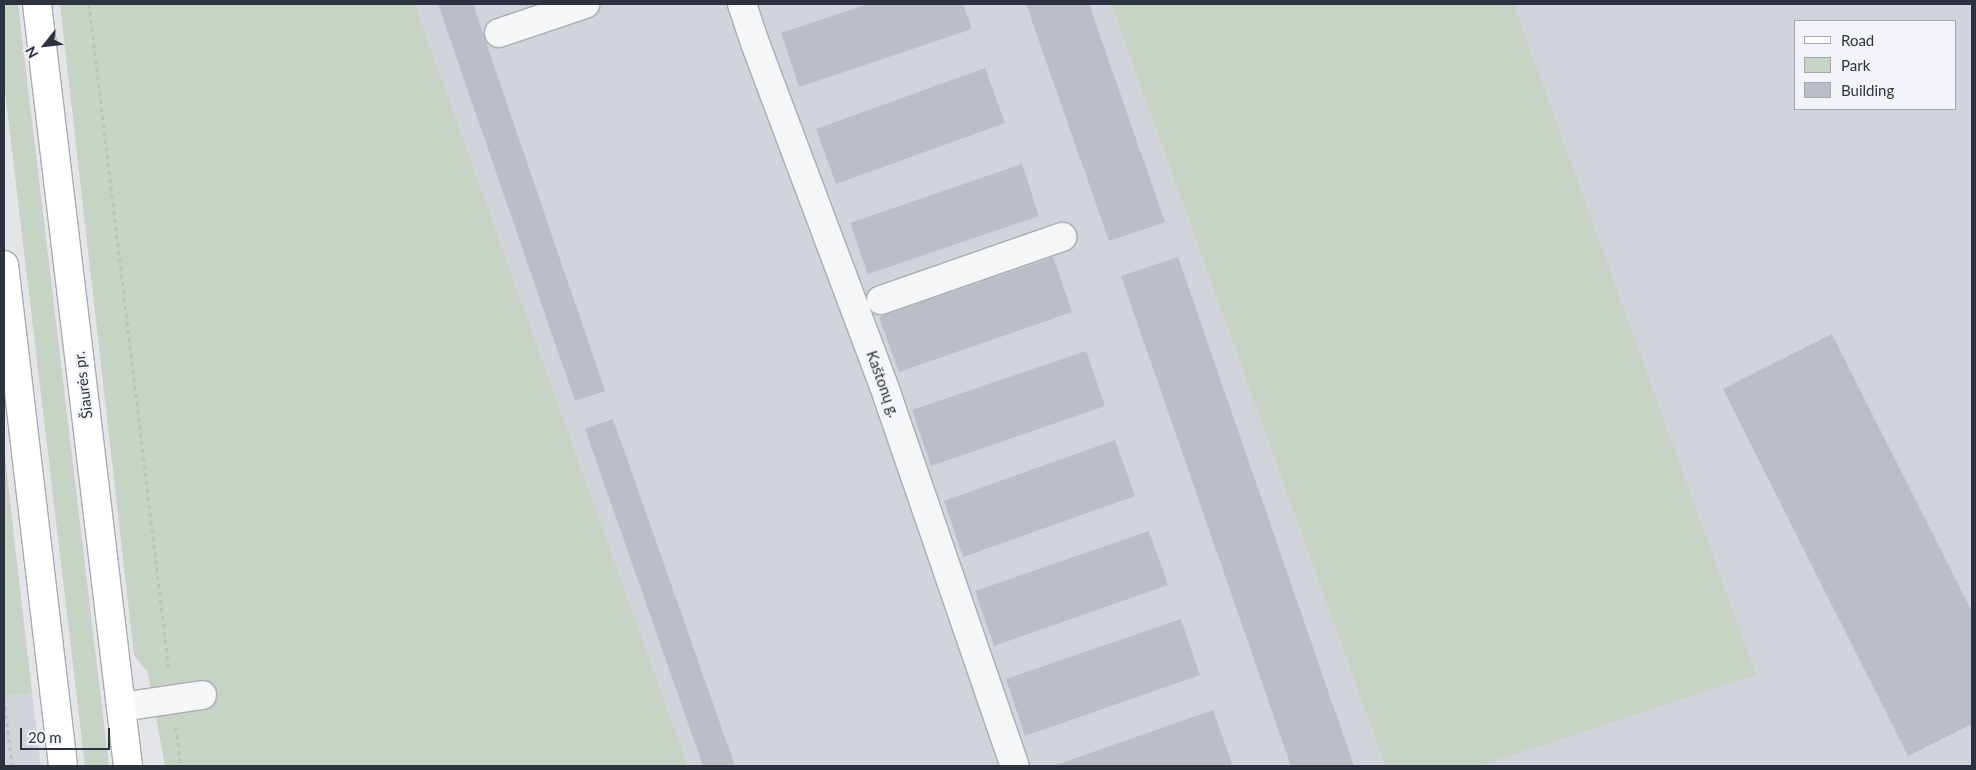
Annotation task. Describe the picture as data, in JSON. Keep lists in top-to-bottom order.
{
  "streets": {
    "main road": ["Šiaurės pr."],
    "street": ["Kaštonų g."]
  },
  "legend": ["Road", "Park", "Building"],
  "scale_bar": "20 m",
  "north": "bottom left"
}
